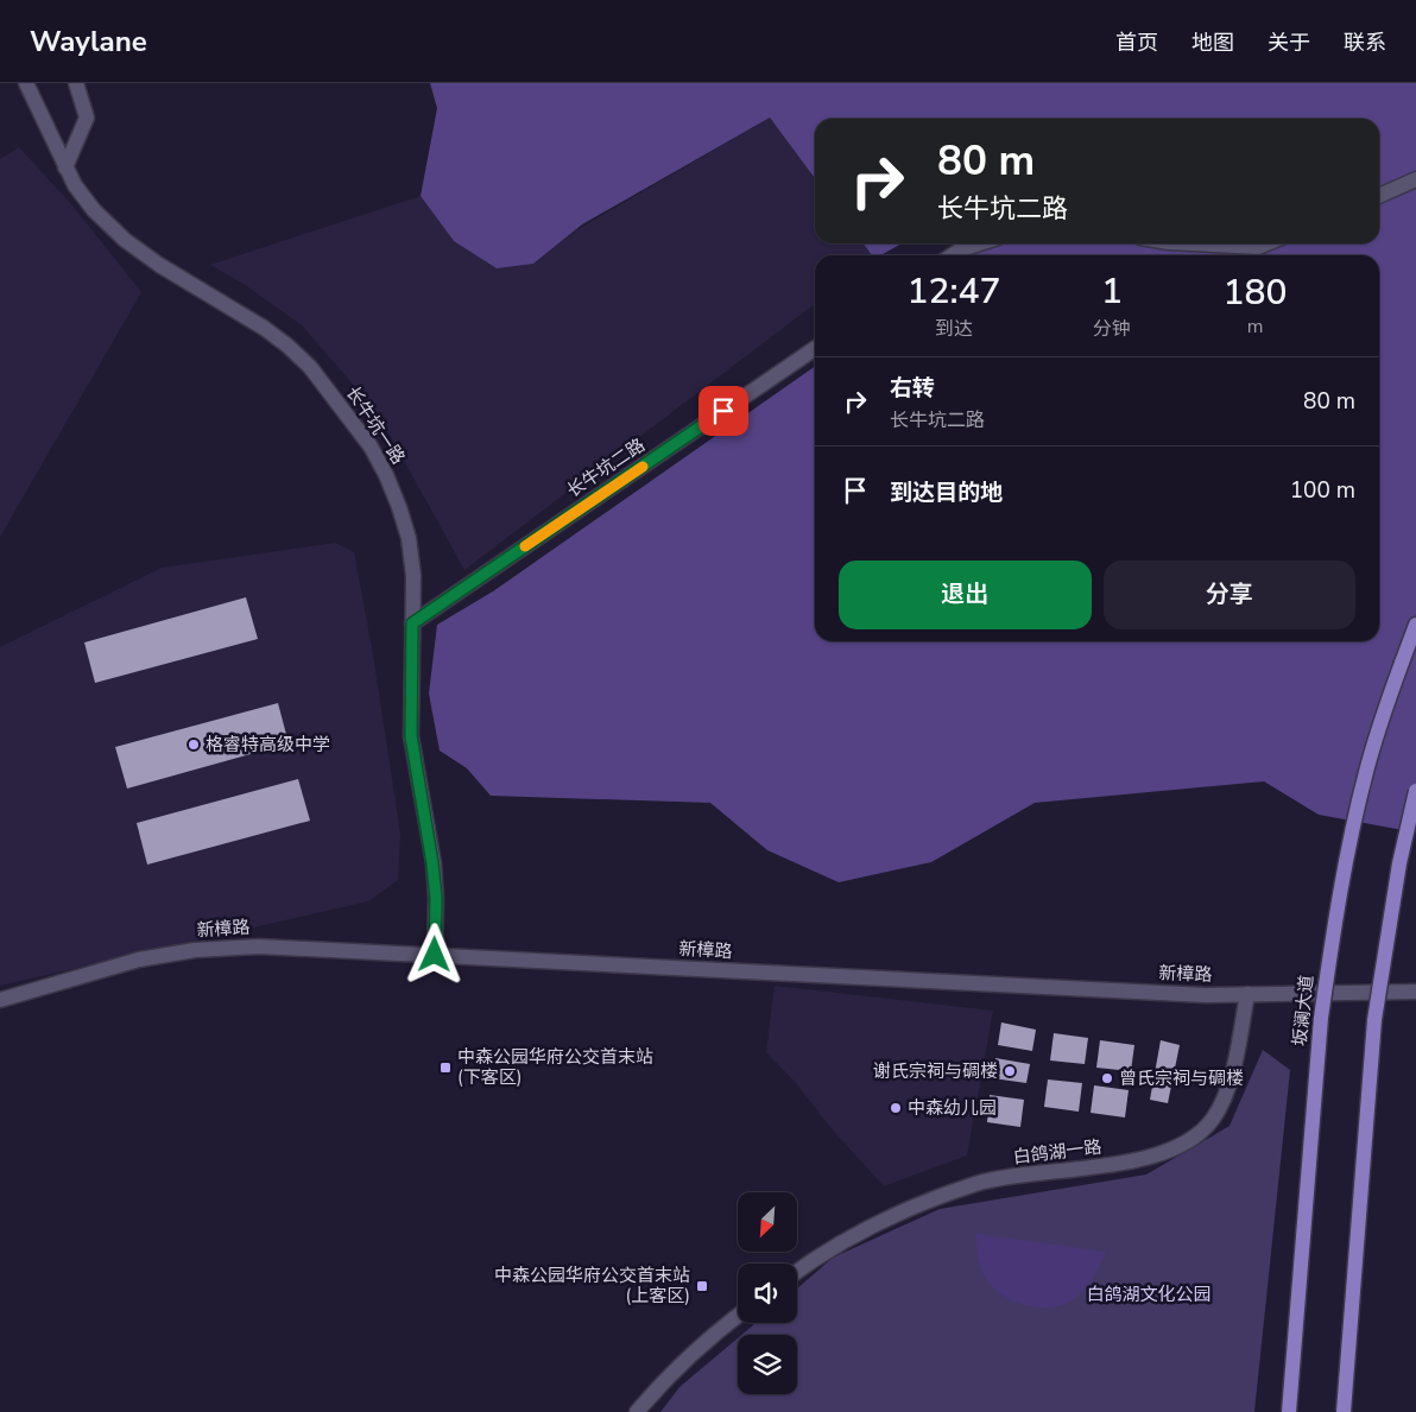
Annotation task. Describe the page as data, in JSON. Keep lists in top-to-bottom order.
{
  "streets": {
    "main road": ["坂澜大道"],
    "street": [
      "长牛坑一路",
      "长牛坑二路",
      "新樟路",
      "白鸽湖一路"
    ]
  },
  "crossings": [
    ["长牛坑一路", "长牛坑二路"],
    ["长牛坑一路", "新樟路"],
    ["新樟路", "白鸽湖一路"]
  ],
  "parks": ["白鸽湖文化公园"],
  "places": {
    "other": [
      "格睿特高级中学",
      "谢氏宗祠与碉楼",
      "曾氏宗祠与碉楼",
      "中森幼儿园"
    ],
    "transit": ["中森公园华府公交首末站 (下客区)", "中森公园华府公交首末站 (上客区)"]
  },
  "north": "bottom left",
  "page": {
    "header": "Waylane",
    "nav": [
      "首页",
      "地图",
      "关于",
      "联系"
    ],
    "turn": ["80 m", "长牛坑二路"],
    "eta": [
      "12:47",
      "到达",
      "1",
      "分钟",
      "180",
      "m"
    ],
    "list": [
      {
        "name": "右转",
        "note": "长牛坑二路",
        "value": "80 m"
      },
      {
        "name": "到达目的地",
        "value": "100 m"
      }
    ],
    "buttons": ["退出", "分享"]
  }
}
